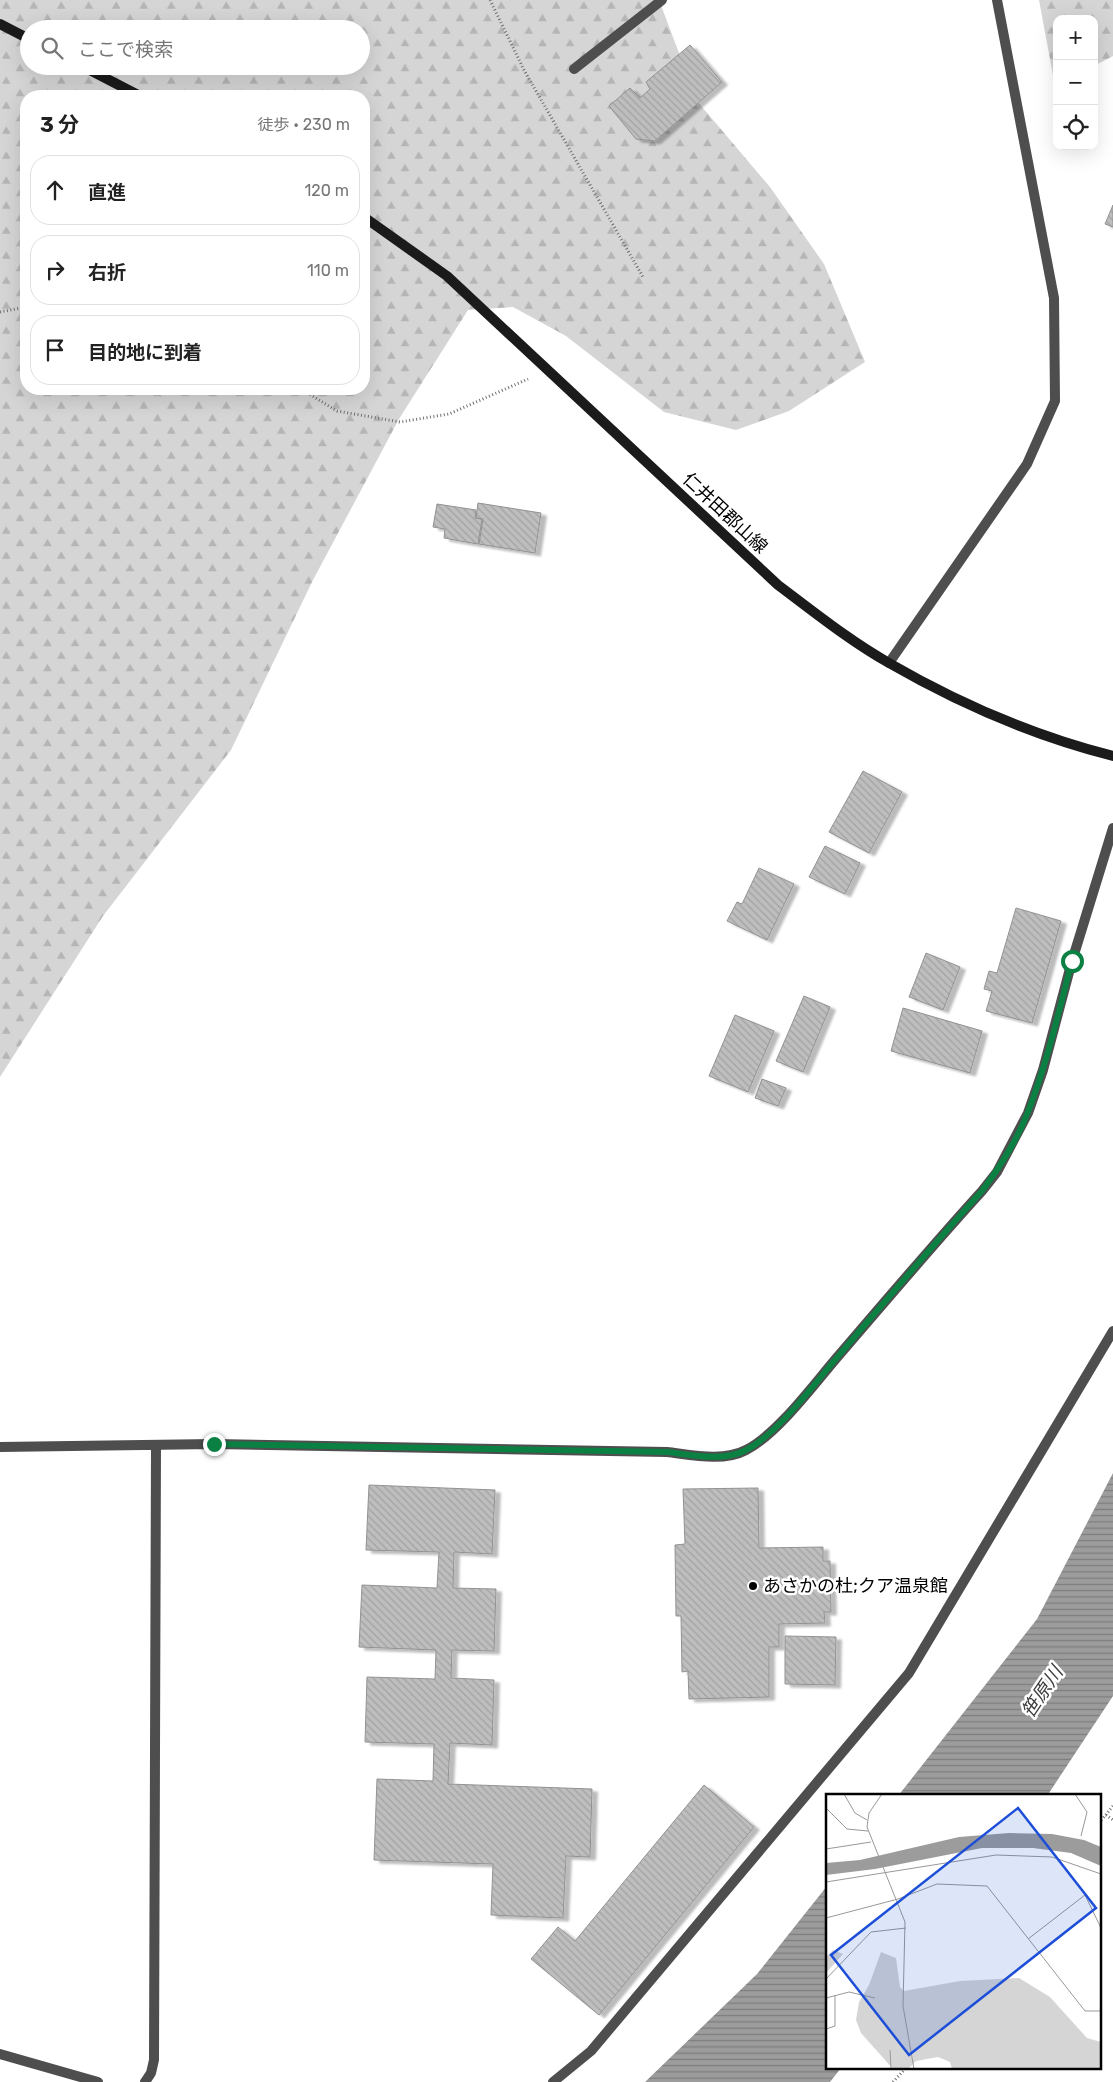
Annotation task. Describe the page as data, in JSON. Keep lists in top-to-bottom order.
{
  "streets": {
    "main road": ["仁井田郡山線"]
  },
  "water": ["笹原川"],
  "places": ["あさかの杜;クア温泉館"],
  "page": {
    "map_buttons": ["+", "−"],
    "search": "ここで検索",
    "heading": ["3 分", "徒歩 · 230 m"],
    "list": [
      ["直進", "120 m"],
      ["右折", "110 m"],
      "目的地に到着"
    ]
  }
}
